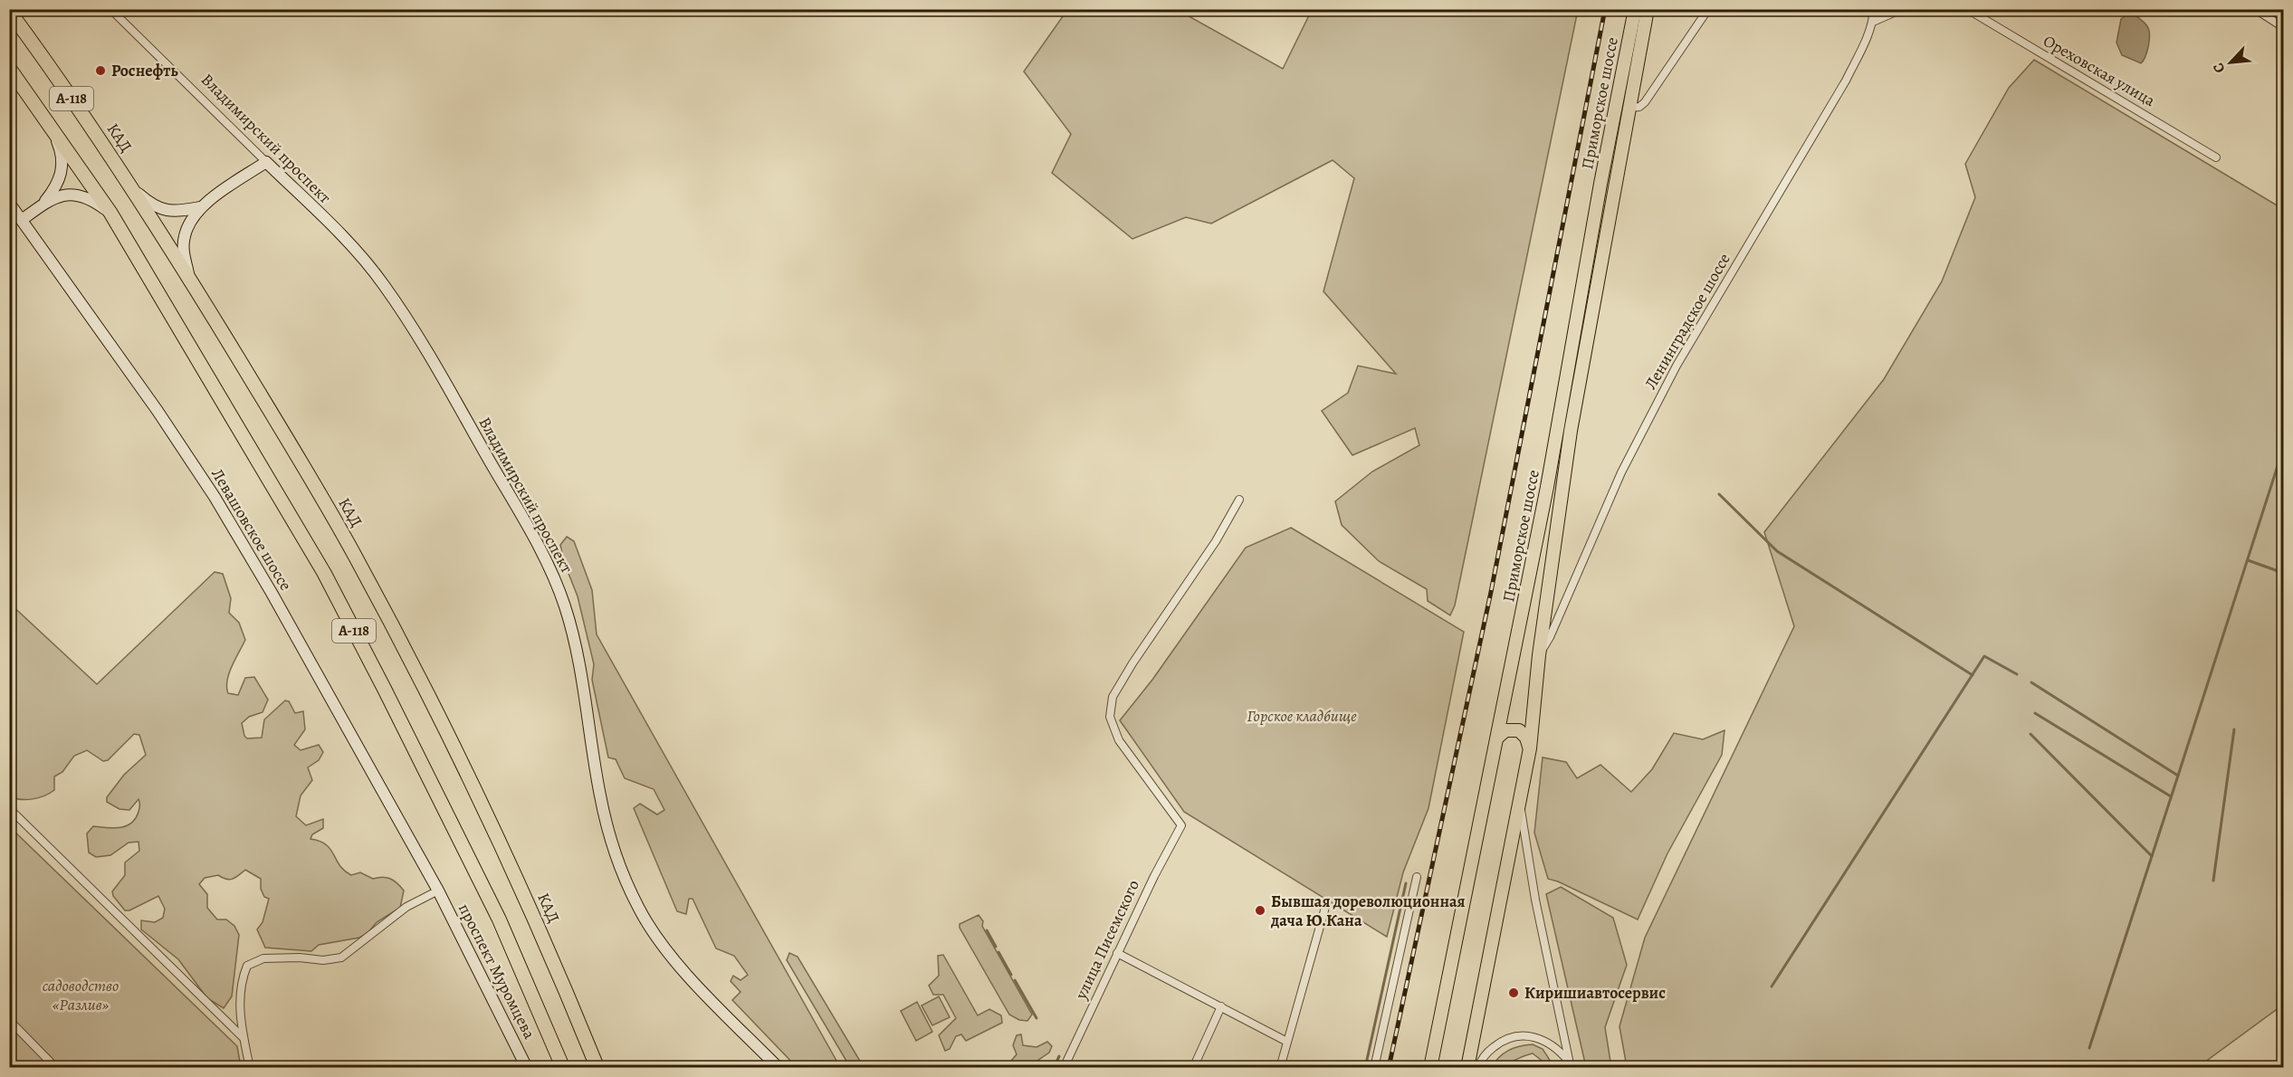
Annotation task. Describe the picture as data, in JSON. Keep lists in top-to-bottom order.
{
  "streets": {
    "highway": ["А-118", "КАД"],
    "main road": [
      "Приморское шоссе",
      "Владимирский проспект",
      "Левашовское шоссе",
      "проспект Муромцева"
    ],
    "street": ["Ореховская улица", "Ленинградское шоссе", "улица Писемского"]
  },
  "crossings": [
    ["Приморское шоссе", "Ленинградское шоссе"],
    ["Левашовское шоссе", "проспект Муромцева"]
  ],
  "parks": ["Горское кладбище", "садоводство «Разлив»"],
  "places": ["Роснефть", "Бывшая дореволюционная дача Ю.Кана", "Киришиавтосервис"],
  "north": "bottom left"
}
